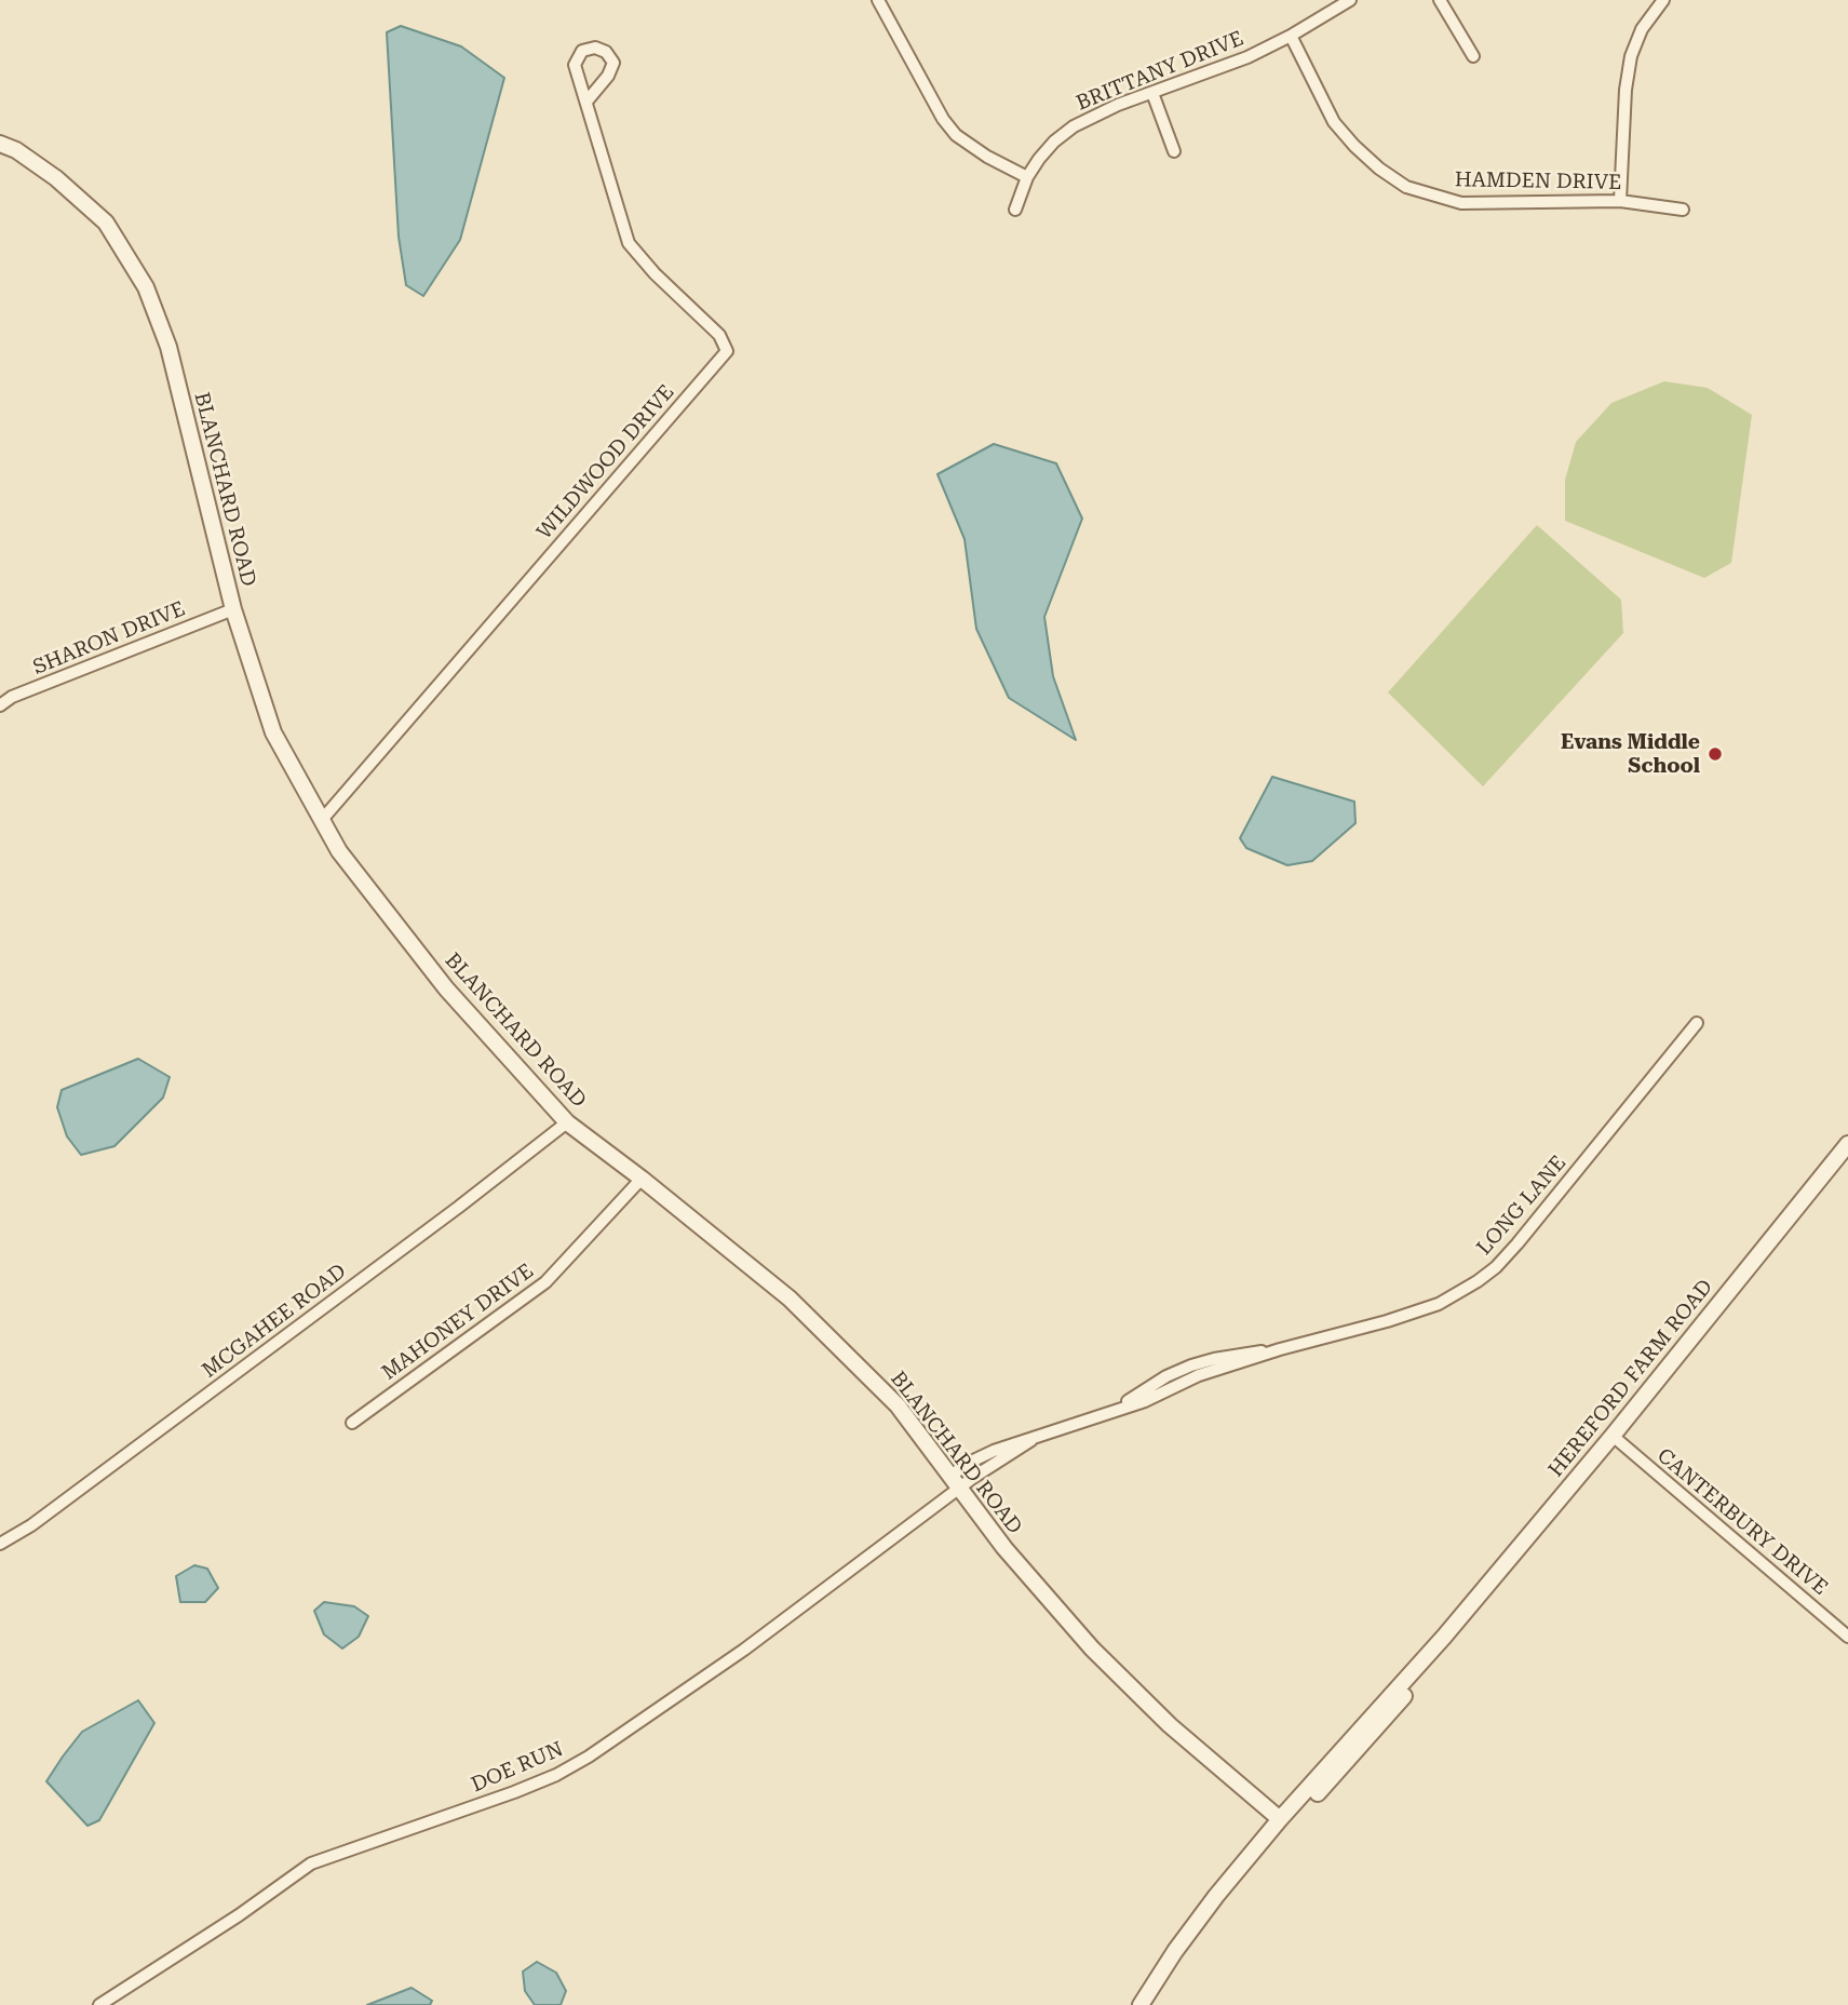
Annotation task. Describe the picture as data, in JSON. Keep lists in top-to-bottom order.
{
  "streets": {
    "street": [
      "BRITTANY DRIVE",
      "HAMDEN DRIVE",
      "WILDWOOD DRIVE",
      "BLANCHARD ROAD",
      "SHARON DRIVE",
      "LONG LANE",
      "MCGAHEE ROAD",
      "MAHONEY DRIVE",
      "HEREFORD FARM ROAD",
      "CANTERBURY DRIVE",
      "DOE RUN"
    ]
  },
  "crossings": [
    ["BRITTANY DRIVE", "HAMDEN DRIVE"],
    ["WILDWOOD DRIVE", "BLANCHARD ROAD"],
    ["BLANCHARD ROAD", "SHARON DRIVE"],
    ["BLANCHARD ROAD", "LONG LANE"],
    ["BLANCHARD ROAD", "MCGAHEE ROAD"],
    ["BLANCHARD ROAD", "MAHONEY DRIVE"],
    ["BLANCHARD ROAD", "HEREFORD FARM ROAD"],
    ["BLANCHARD ROAD", "DOE RUN"],
    ["LONG LANE", "DOE RUN"],
    ["HEREFORD FARM ROAD", "CANTERBURY DRIVE"]
  ],
  "places": ["Evans Middle School"]
}
